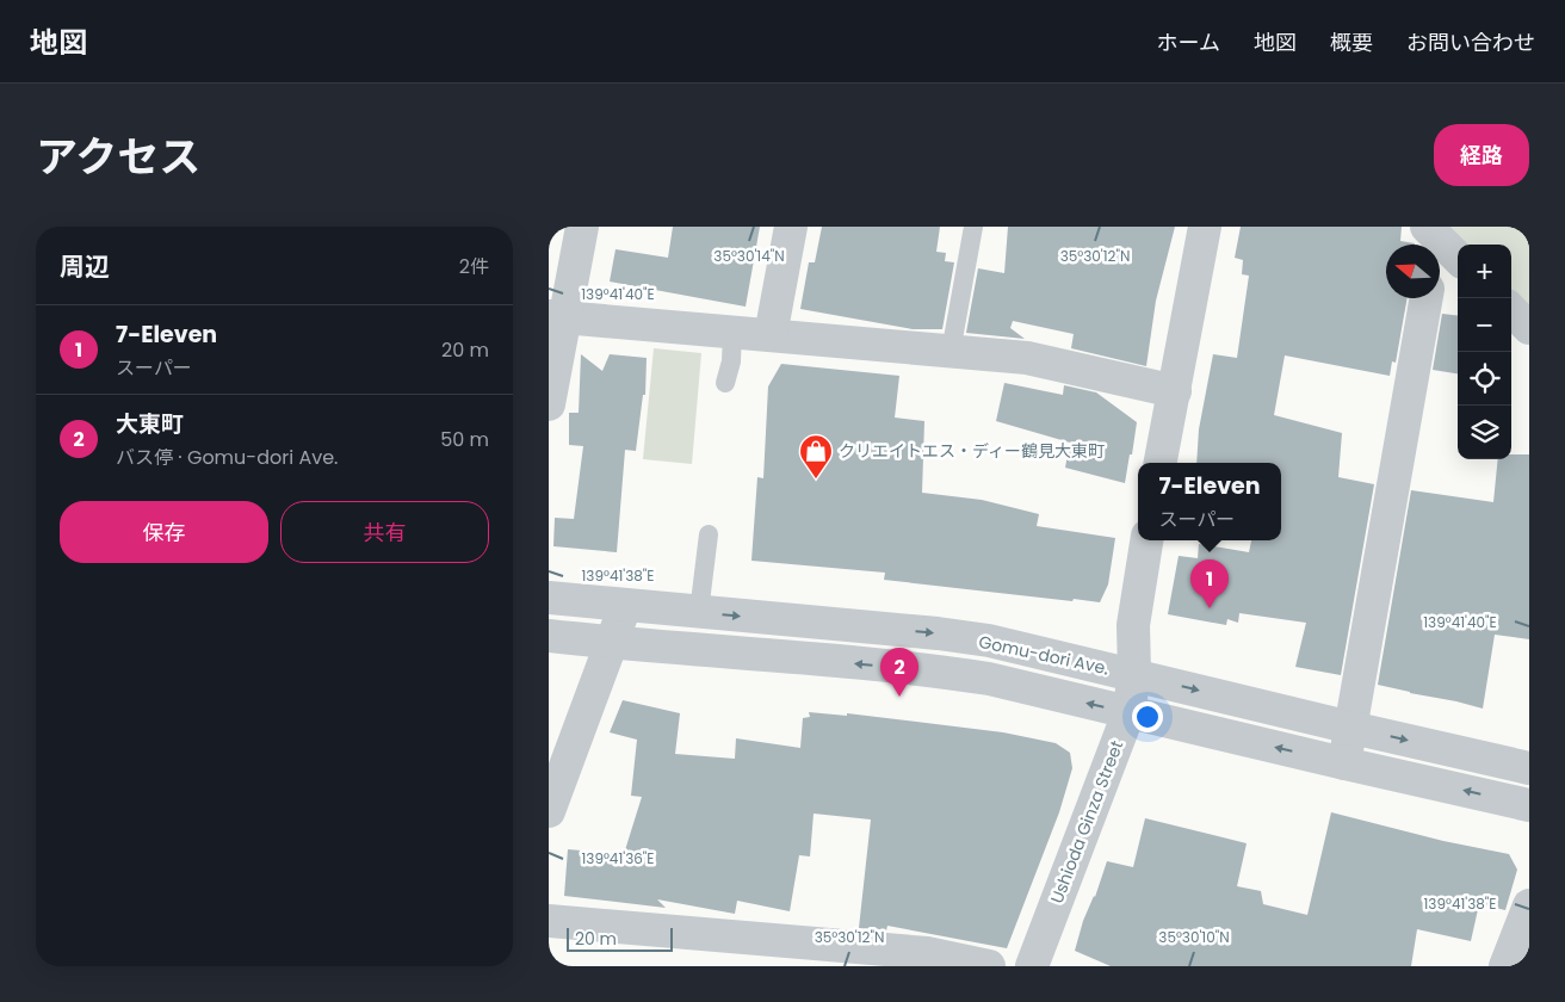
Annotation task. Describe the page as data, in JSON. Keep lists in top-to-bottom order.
{
  "streets": {
    "street": ["Gomu-dori Ave.", "Ushioda Ginza Street"]
  },
  "crossings": [
    ["Gomu-dori Ave.", "Ushioda Ginza Street"]
  ],
  "places": {
    "shop": ["クリエイトエス・ディー鶴見大東町"]
  },
  "scale_bar": "20 m",
  "north": "left",
  "page": {
    "header": "地図",
    "nav": [
      "ホーム",
      "地図",
      "概要",
      "お問い合わせ"
    ],
    "title": "アクセス",
    "buttons": [
      "経路",
      ["保存", "共有"]
    ],
    "heading": ["周辺", "2件"],
    "map_buttons": ["+", "−"],
    "list": [
      {
        "mark": "1",
        "name": "7-Eleven",
        "note": "スーパー",
        "value": "20 m"
      },
      {
        "mark": "2",
        "name": "大東町",
        "note": "バス停 · Gomu-dori Ave.",
        "value": "50 m"
      }
    ],
    "popup": ["7-Eleven", "スーパー"],
    "pins": ["1", "2"],
    "scale": "20 m"
  },
  "coordinates": [
    "35°30'14\"N",
    "35°30'12\"N",
    "139°41'40\"E",
    "139°41'38\"E",
    "139°41'36\"E",
    "35°30'10\"N"
  ]
}
